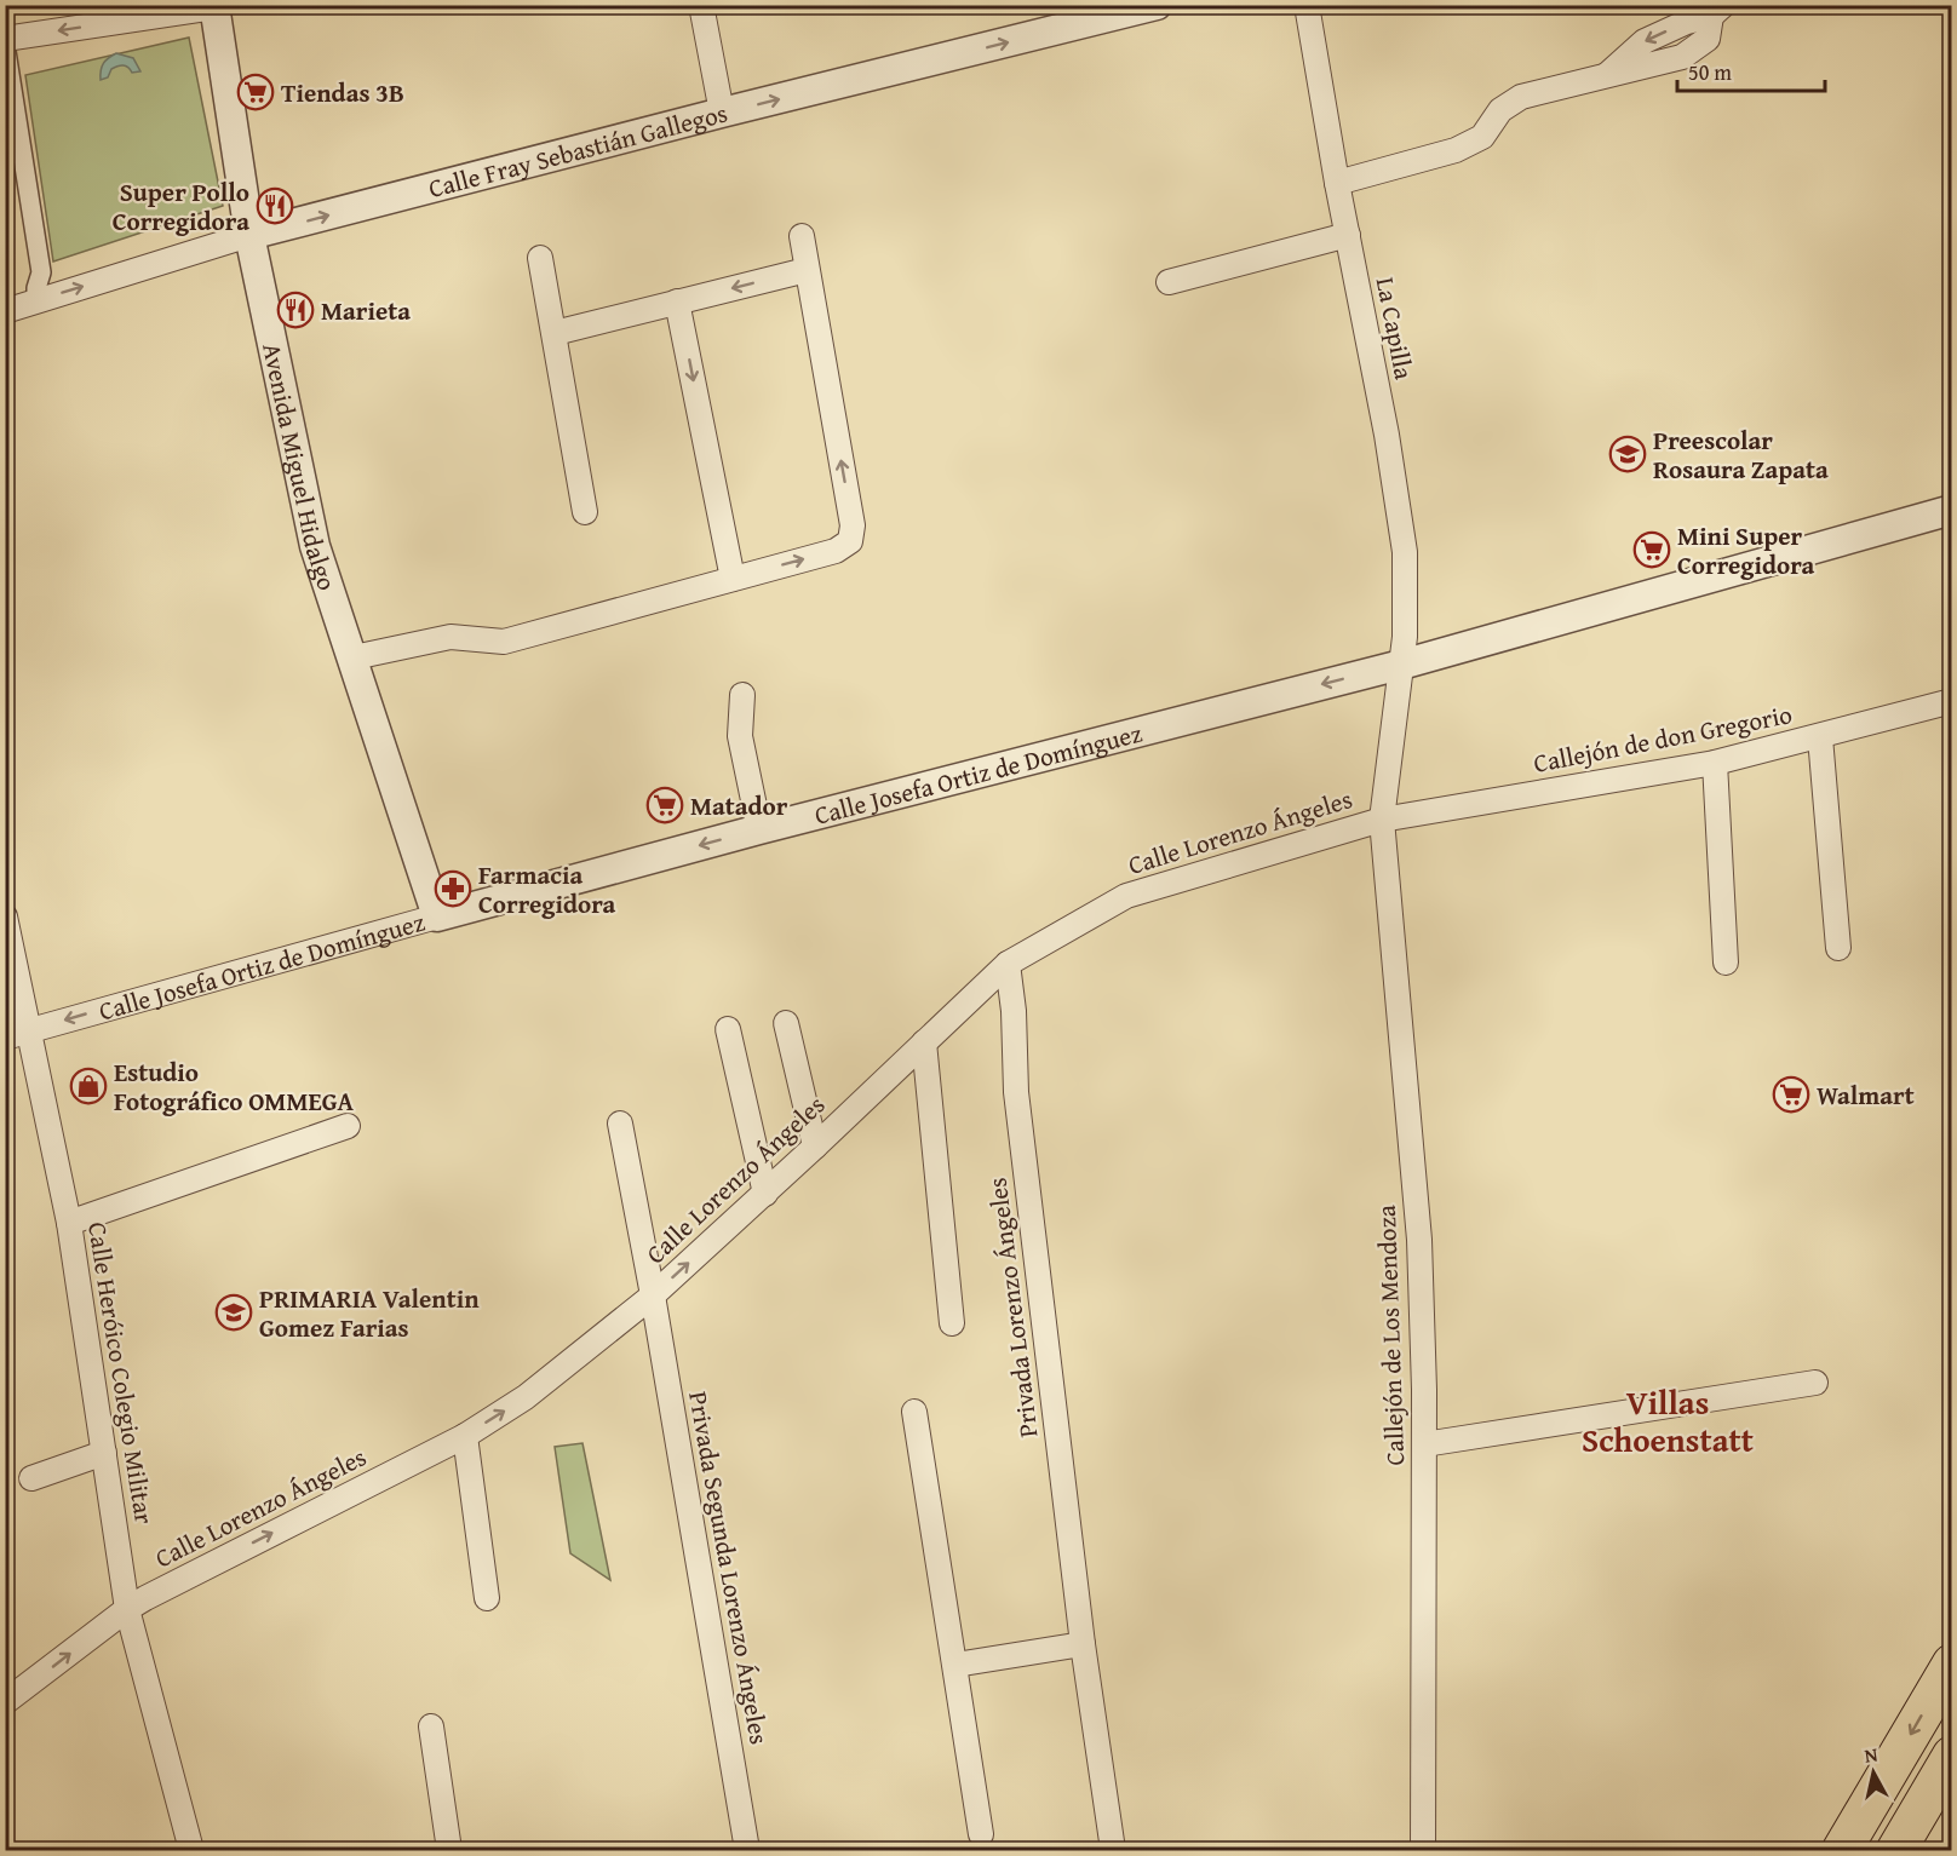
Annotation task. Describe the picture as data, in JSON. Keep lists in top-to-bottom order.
{
  "streets": {
    "street": [
      "Calle Fray Sebastián Gallegos",
      "La Capilla",
      "Avenida Miguel Hidalgo",
      "Callejón de don Gregorio",
      "Calle Josefa Ortiz de Domínguez",
      "Calle Lorenzo Ángeles",
      "Privada Lorenzo Ángeles",
      "Callejón de Los Mendoza",
      "Calle Heróico Colegio Militar",
      "Privada Segunda Lorenzo Ángeles"
    ]
  },
  "crossings": [
    ["Calle Fray Sebastián Gallegos", "Avenida Miguel Hidalgo"],
    ["La Capilla", "Calle Josefa Ortiz de Domínguez"],
    ["La Capilla", "Calle Lorenzo Ángeles"],
    ["Avenida Miguel Hidalgo", "Calle Josefa Ortiz de Domínguez"],
    ["Callejón de don Gregorio", "Calle Lorenzo Ángeles"],
    ["Callejón de don Gregorio", "Callejón de Los Mendoza"],
    ["Calle Josefa Ortiz de Domínguez", "Calle Lorenzo Ángeles"],
    ["Calle Josefa Ortiz de Domínguez", "Calle Heróico Colegio Militar"],
    ["Calle Lorenzo Ángeles", "Privada Lorenzo Ángeles"],
    ["Calle Lorenzo Ángeles", "Callejón de Los Mendoza"],
    ["Calle Lorenzo Ángeles", "Calle Heróico Colegio Militar"],
    ["Calle Lorenzo Ángeles", "Privada Segunda Lorenzo Ángeles"]
  ],
  "one_way": ["Calle Fray Sebastián Gallegos", "Calle Lorenzo Ángeles"],
  "districts": ["Villas Schoenstatt"],
  "places": {
    "supermarket": [
      "Tiendas 3B",
      "Mini Super Corregidora",
      "Matador",
      "Walmart"
    ],
    "restaurant": ["Super Pollo Corregidora", "Marieta"],
    "school or university": ["Preescolar Rosaura Zapata", "PRIMARIA Valentin Gomez Farias"],
    "pharmacy": ["Farmacia Corregidora"],
    "shop": ["Estudio Fotográfico OMMEGA"]
  },
  "scale_bar": "50 m",
  "north": "top"
}
